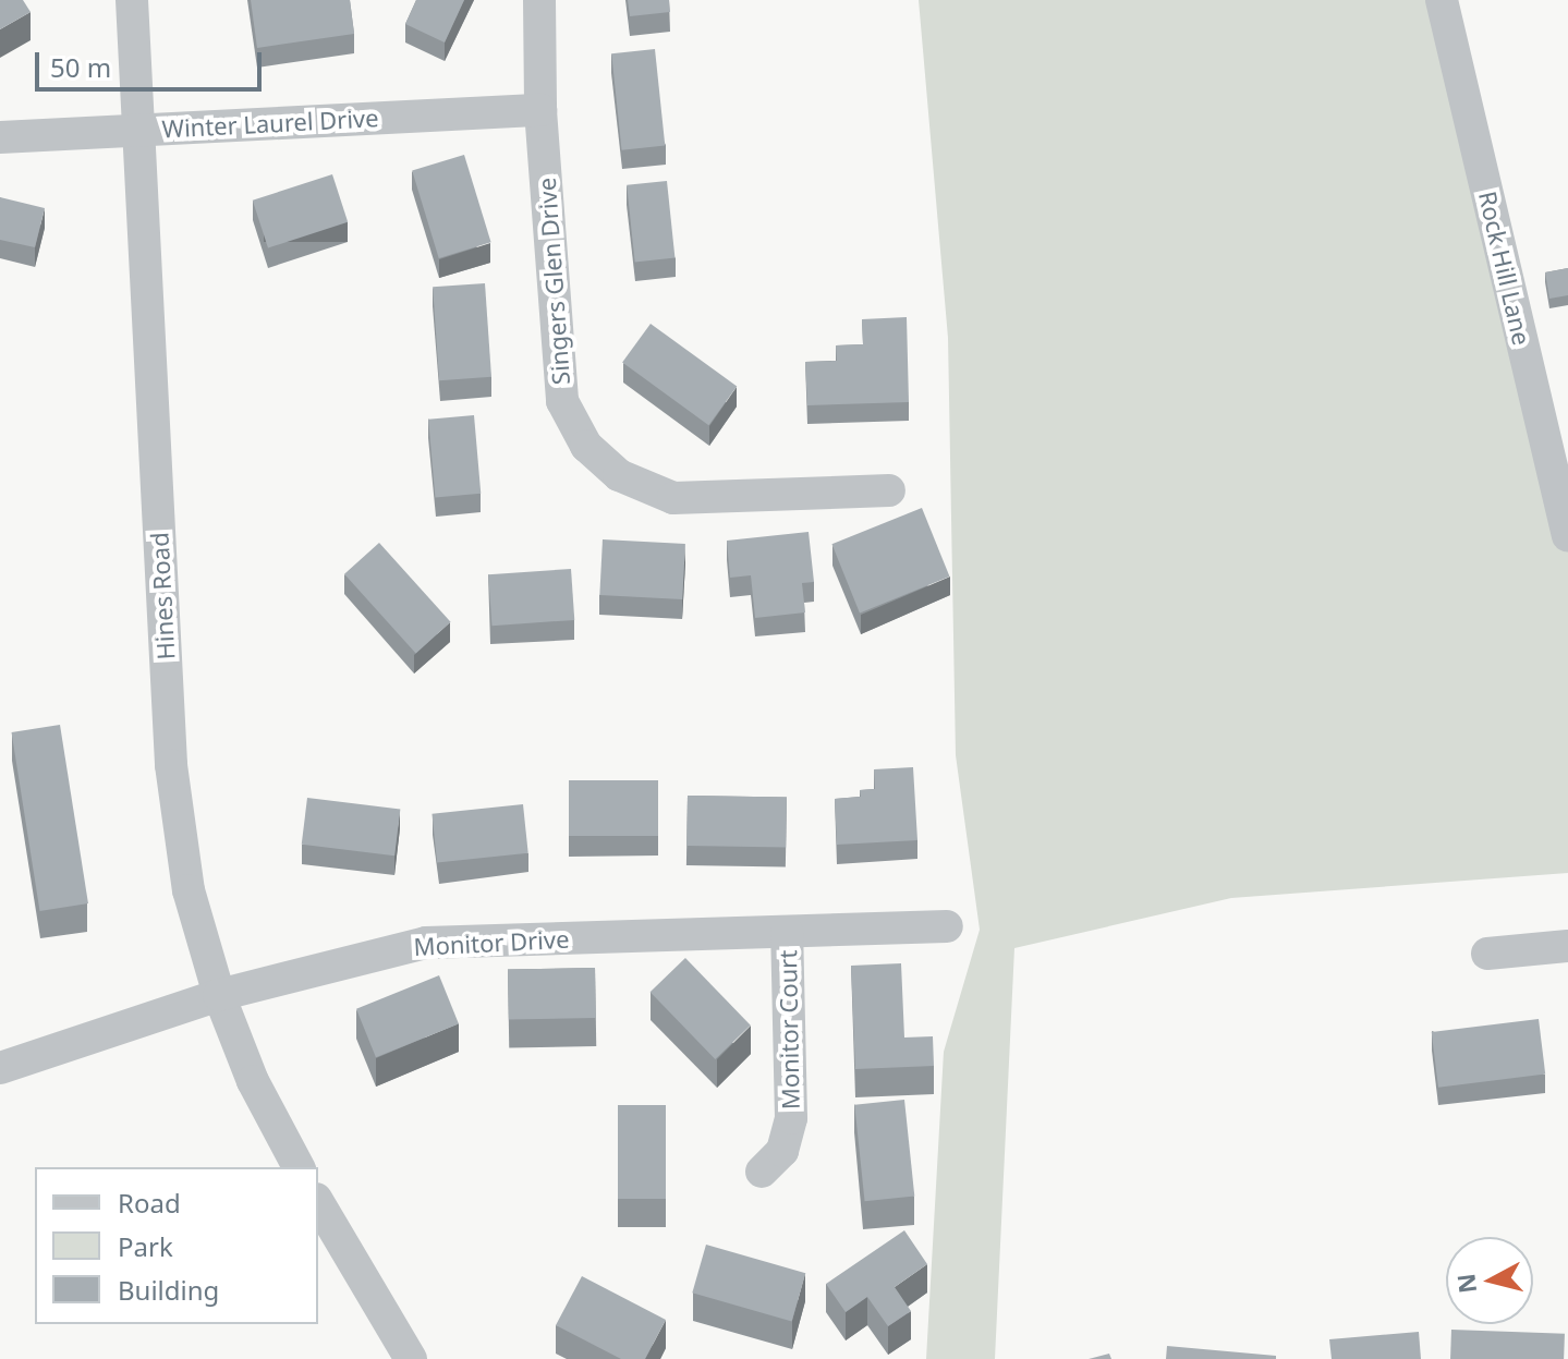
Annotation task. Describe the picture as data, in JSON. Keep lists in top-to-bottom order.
{
  "streets": {
    "street": [
      "Winter Laurel Drive",
      "Rock Hill Lane",
      "Singers Glen Drive",
      "Hines Road",
      "Monitor Drive",
      "Monitor Court"
    ]
  },
  "crossings": [
    ["Winter Laurel Drive", "Singers Glen Drive"],
    ["Winter Laurel Drive", "Hines Road"],
    ["Hines Road", "Monitor Drive"],
    ["Monitor Drive", "Monitor Court"]
  ],
  "legend": ["Road", "Park", "Building"],
  "scale_bar": "50 m",
  "north": "left"
}
